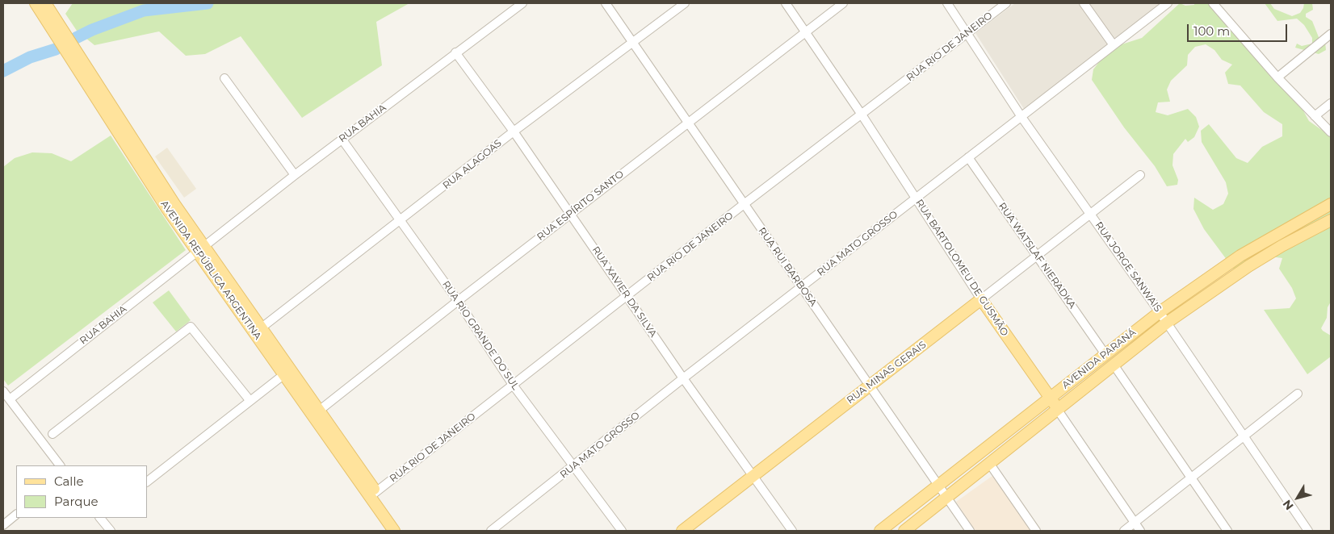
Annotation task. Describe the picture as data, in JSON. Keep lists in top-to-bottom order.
{
  "streets": {
    "main road": [
      "RUA BARTOLOMEU DE GUSMÃO",
      "AVENIDA REPÚBLICA ARGENTINA",
      "AVENIDA PARANÁ",
      "RUA MINAS GERAIS"
    ],
    "street": [
      "RUA RIO DE JANEIRO",
      "RUA BAHIA",
      "RUA ALAGOAS",
      "RUA ESPÍRITO SANTO",
      "RUA MATO GROSSO",
      "RUA WATSLAF NIERADKA",
      "RUA RUI BARBOSA",
      "RUA JORGE SANWAIS",
      "RUA XAVIER DA SILVA",
      "RUA RIO GRANDE DO SUL"
    ]
  },
  "crossings": [
    ["RUA RIO DE JANEIRO", "RUA RUI BARBOSA"],
    ["RUA RIO DE JANEIRO", "RUA JORGE SANWAIS"],
    ["RUA RIO DE JANEIRO", "RUA BARTOLOMEU DE GUSMÃO"],
    ["RUA RIO DE JANEIRO", "AVENIDA REPÚBLICA ARGENTINA"],
    ["RUA RIO DE JANEIRO", "RUA XAVIER DA SILVA"],
    ["RUA RIO DE JANEIRO", "RUA RIO GRANDE DO SUL"],
    ["RUA BAHIA", "AVENIDA REPÚBLICA ARGENTINA"],
    ["RUA BAHIA", "RUA XAVIER DA SILVA"],
    ["RUA BAHIA", "RUA RIO GRANDE DO SUL"],
    ["RUA ALAGOAS", "RUA RUI BARBOSA"],
    ["RUA ALAGOAS", "AVENIDA REPÚBLICA ARGENTINA"],
    ["RUA ALAGOAS", "RUA XAVIER DA SILVA"],
    ["RUA ALAGOAS", "RUA RIO GRANDE DO SUL"],
    ["RUA ESPÍRITO SANTO", "RUA RUI BARBOSA"],
    ["RUA ESPÍRITO SANTO", "RUA BARTOLOMEU DE GUSMÃO"],
    ["RUA ESPÍRITO SANTO", "AVENIDA REPÚBLICA ARGENTINA"],
    ["RUA ESPÍRITO SANTO", "RUA XAVIER DA SILVA"],
    ["RUA ESPÍRITO SANTO", "RUA RIO GRANDE DO SUL"],
    ["RUA MATO GROSSO", "RUA WATSLAF NIERADKA"],
    ["RUA MATO GROSSO", "RUA RUI BARBOSA"],
    ["RUA MATO GROSSO", "RUA JORGE SANWAIS"],
    ["RUA MATO GROSSO", "RUA BARTOLOMEU DE GUSMÃO"],
    ["RUA MATO GROSSO", "RUA XAVIER DA SILVA"],
    ["RUA MATO GROSSO", "RUA RIO GRANDE DO SUL"],
    ["RUA WATSLAF NIERADKA", "AVENIDA PARANÁ"],
    ["RUA WATSLAF NIERADKA", "RUA MINAS GERAIS"],
    ["RUA RUI BARBOSA", "AVENIDA PARANÁ"],
    ["RUA RUI BARBOSA", "RUA MINAS GERAIS"],
    ["RUA JORGE SANWAIS", "AVENIDA PARANÁ"],
    ["RUA JORGE SANWAIS", "RUA MINAS GERAIS"],
    ["RUA BARTOLOMEU DE GUSMÃO", "AVENIDA PARANÁ"],
    ["RUA BARTOLOMEU DE GUSMÃO", "RUA MINAS GERAIS"],
    ["RUA XAVIER DA SILVA", "RUA MINAS GERAIS"]
  ],
  "legend": ["Calle", "Parque"],
  "scale_bar": "100 m",
  "north": "bottom left"
}
